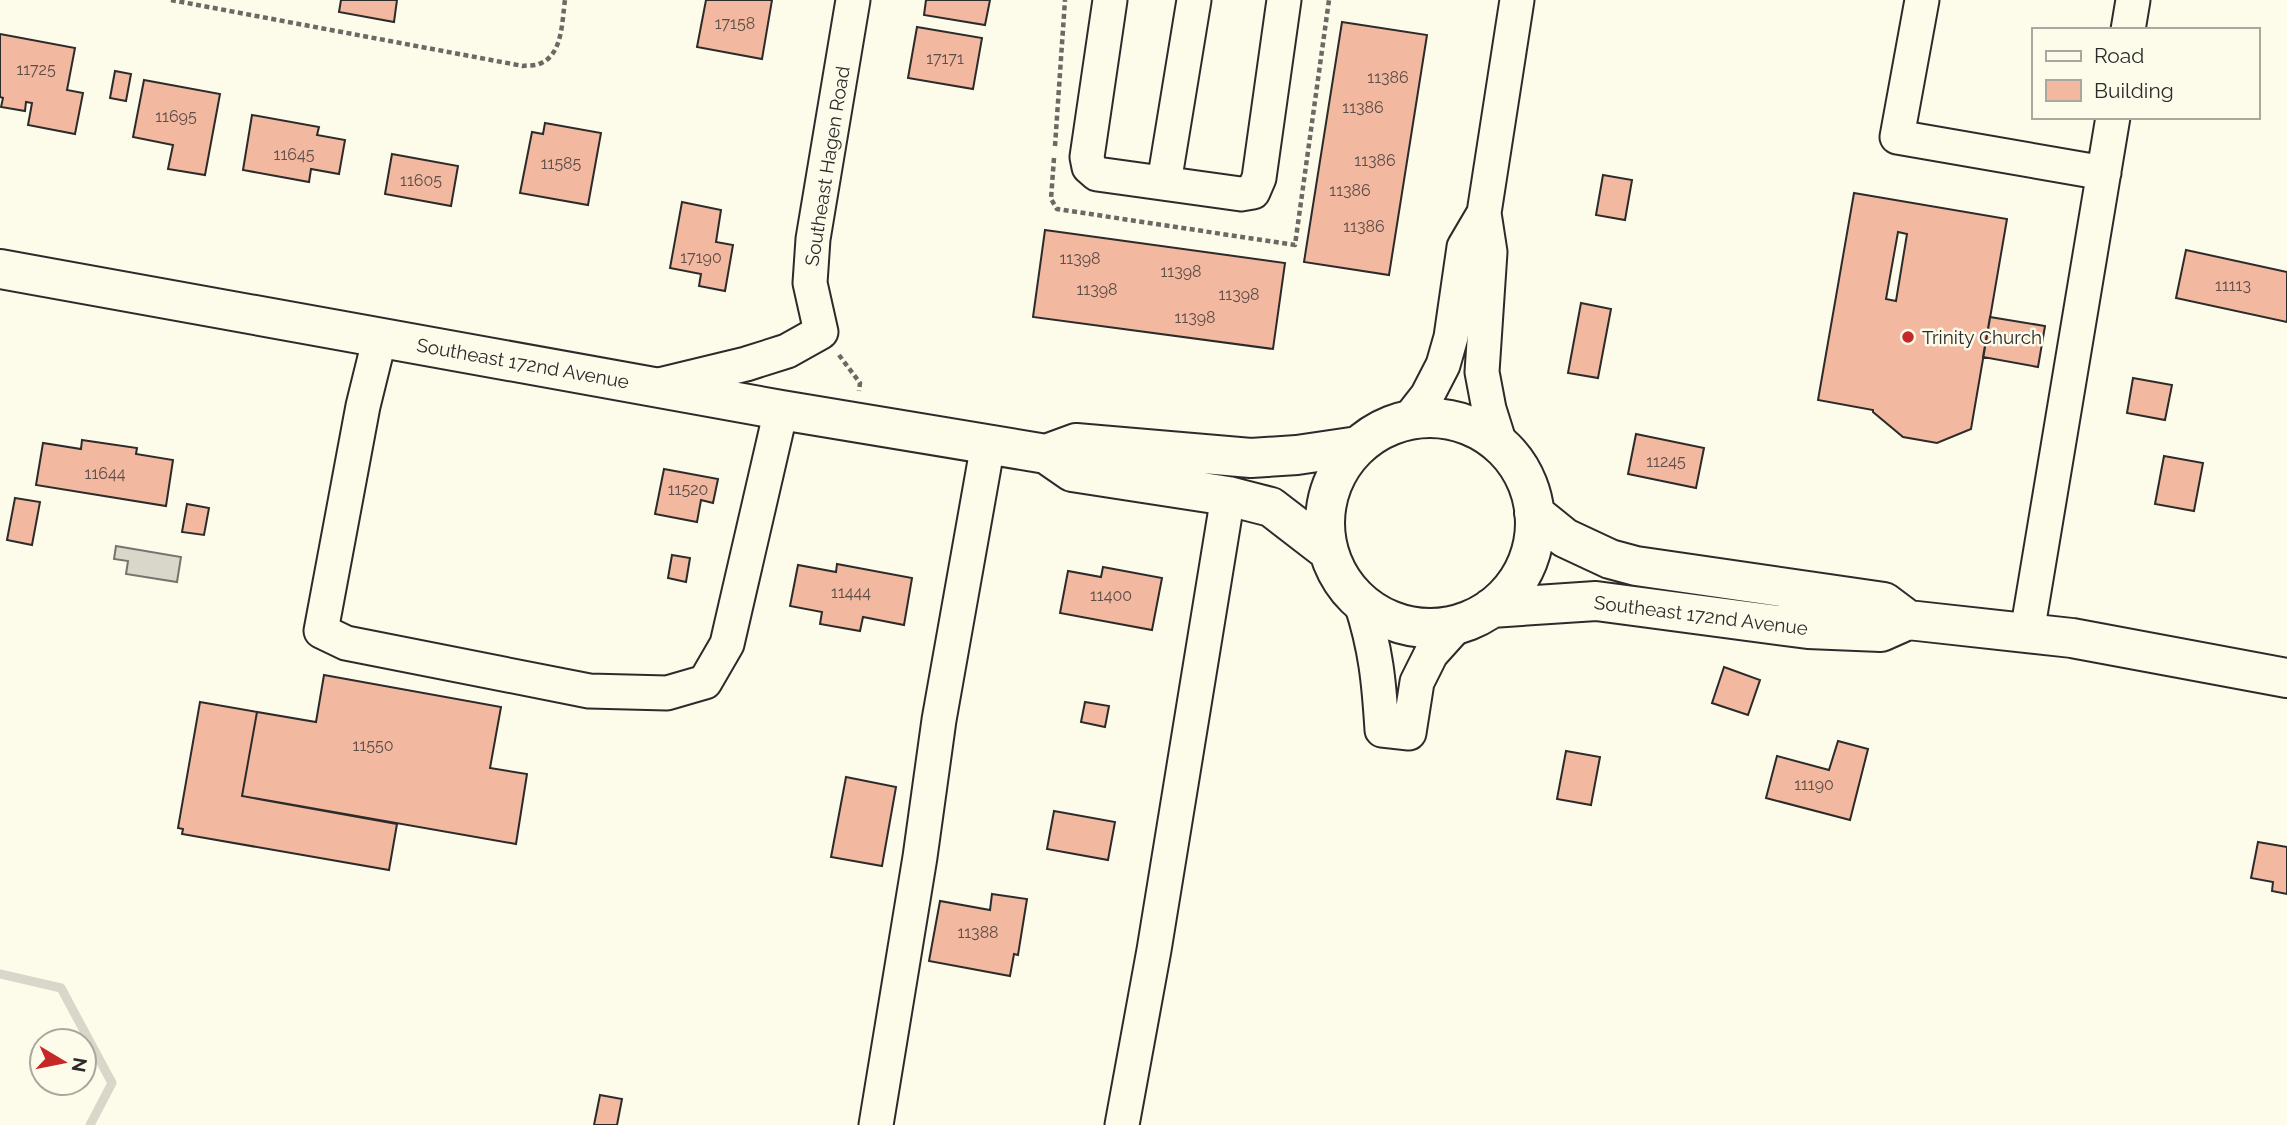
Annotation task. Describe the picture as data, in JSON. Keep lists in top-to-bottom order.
{
  "streets": {
    "main road": ["Southeast 172nd Avenue"],
    "street": ["Southeast Hagen Road"]
  },
  "places": ["Trinity Church"],
  "house_numbers": [
    "17158",
    "17171",
    "11725",
    "11386",
    "11386",
    "11695",
    "11645",
    "11386",
    "11585",
    "11605",
    "11386",
    "11386",
    "17190",
    "11398",
    "11398",
    "11113",
    "11398",
    "11398",
    "11398",
    "11245",
    "11644",
    "11520",
    "11444",
    "11400",
    "11550",
    "11190",
    "11388"
  ],
  "legend": ["Road", "Building"],
  "north": "right"
}
